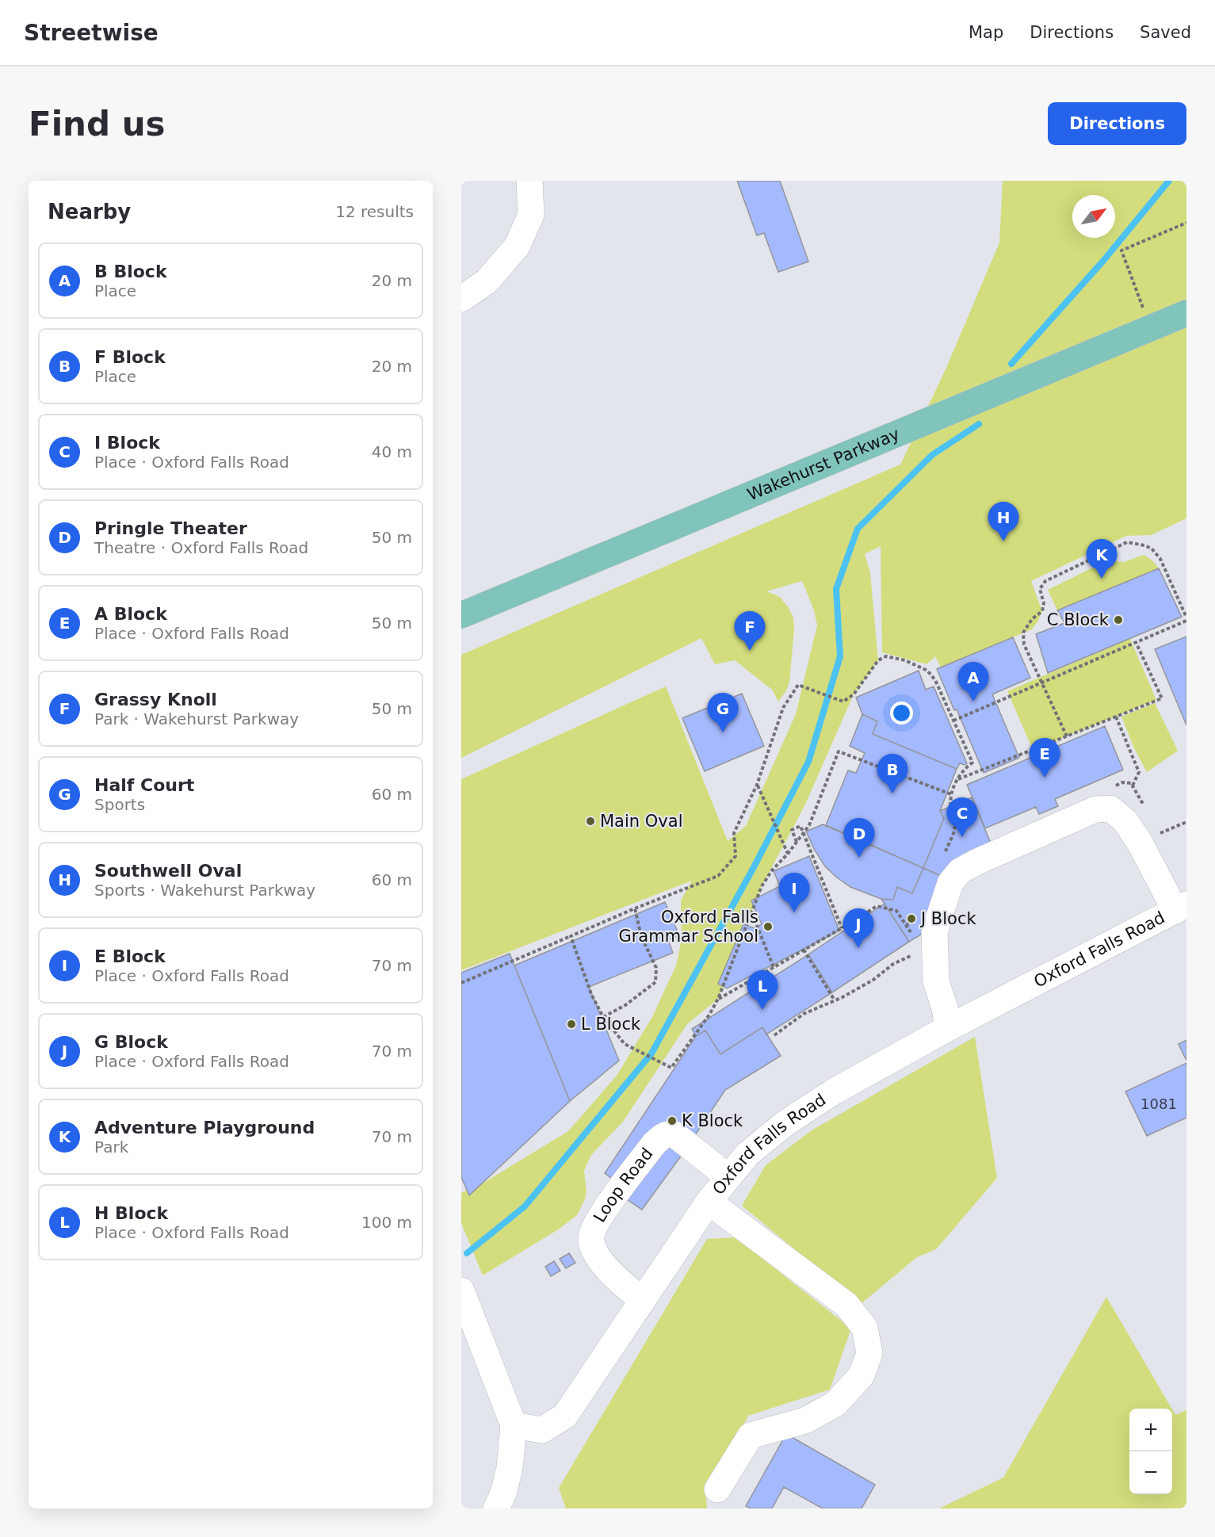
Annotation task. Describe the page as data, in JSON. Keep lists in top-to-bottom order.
{
  "streets": {
    "main road": ["Wakehurst Parkway"],
    "street": ["Oxford Falls Road", "Loop Road"]
  },
  "crossings": [
    ["Oxford Falls Road", "Loop Road"]
  ],
  "places": [
    "C Block",
    "Main Oval",
    "J Block",
    "Oxford Falls Grammar School",
    "L Block",
    "K Block"
  ],
  "house_numbers": ["1081"],
  "north": "top right",
  "page": {
    "header": "Streetwise",
    "nav": ["Map", "Directions", "Saved"],
    "buttons": "Directions",
    "title": "Find us",
    "heading": ["Nearby", "12 results"],
    "list": [
      {
        "mark": "A",
        "name": "B Block",
        "note": "Place",
        "value": "20 m"
      },
      {
        "mark": "B",
        "name": "F Block",
        "note": "Place",
        "value": "20 m"
      },
      {
        "mark": "C",
        "name": "I Block",
        "note": "Place · Oxford Falls Road",
        "value": "40 m"
      },
      {
        "mark": "D",
        "name": "Pringle Theater",
        "note": "Theatre · Oxford Falls Road",
        "value": "50 m"
      },
      {
        "mark": "E",
        "name": "A Block",
        "note": "Place · Oxford Falls Road",
        "value": "50 m"
      },
      {
        "mark": "F",
        "name": "Grassy Knoll",
        "note": "Park · Wakehurst Parkway",
        "value": "50 m"
      },
      {
        "mark": "G",
        "name": "Half Court",
        "note": "Sports",
        "value": "60 m"
      },
      {
        "mark": "H",
        "name": "Southwell Oval",
        "note": "Sports · Wakehurst Parkway",
        "value": "60 m"
      },
      {
        "mark": "I",
        "name": "E Block",
        "note": "Place · Oxford Falls Road",
        "value": "70 m"
      },
      {
        "mark": "J",
        "name": "G Block",
        "note": "Place · Oxford Falls Road",
        "value": "70 m"
      },
      {
        "mark": "K",
        "name": "Adventure Playground",
        "note": "Park",
        "value": "70 m"
      },
      {
        "mark": "L",
        "name": "H Block",
        "note": "Place · Oxford Falls Road",
        "value": "100 m"
      }
    ],
    "pins": [
      "H",
      "K",
      "F",
      "A",
      "G",
      "E",
      "B",
      "C",
      "D",
      "I",
      "J",
      "L"
    ],
    "map_buttons": ["+", "−"]
  }
}
